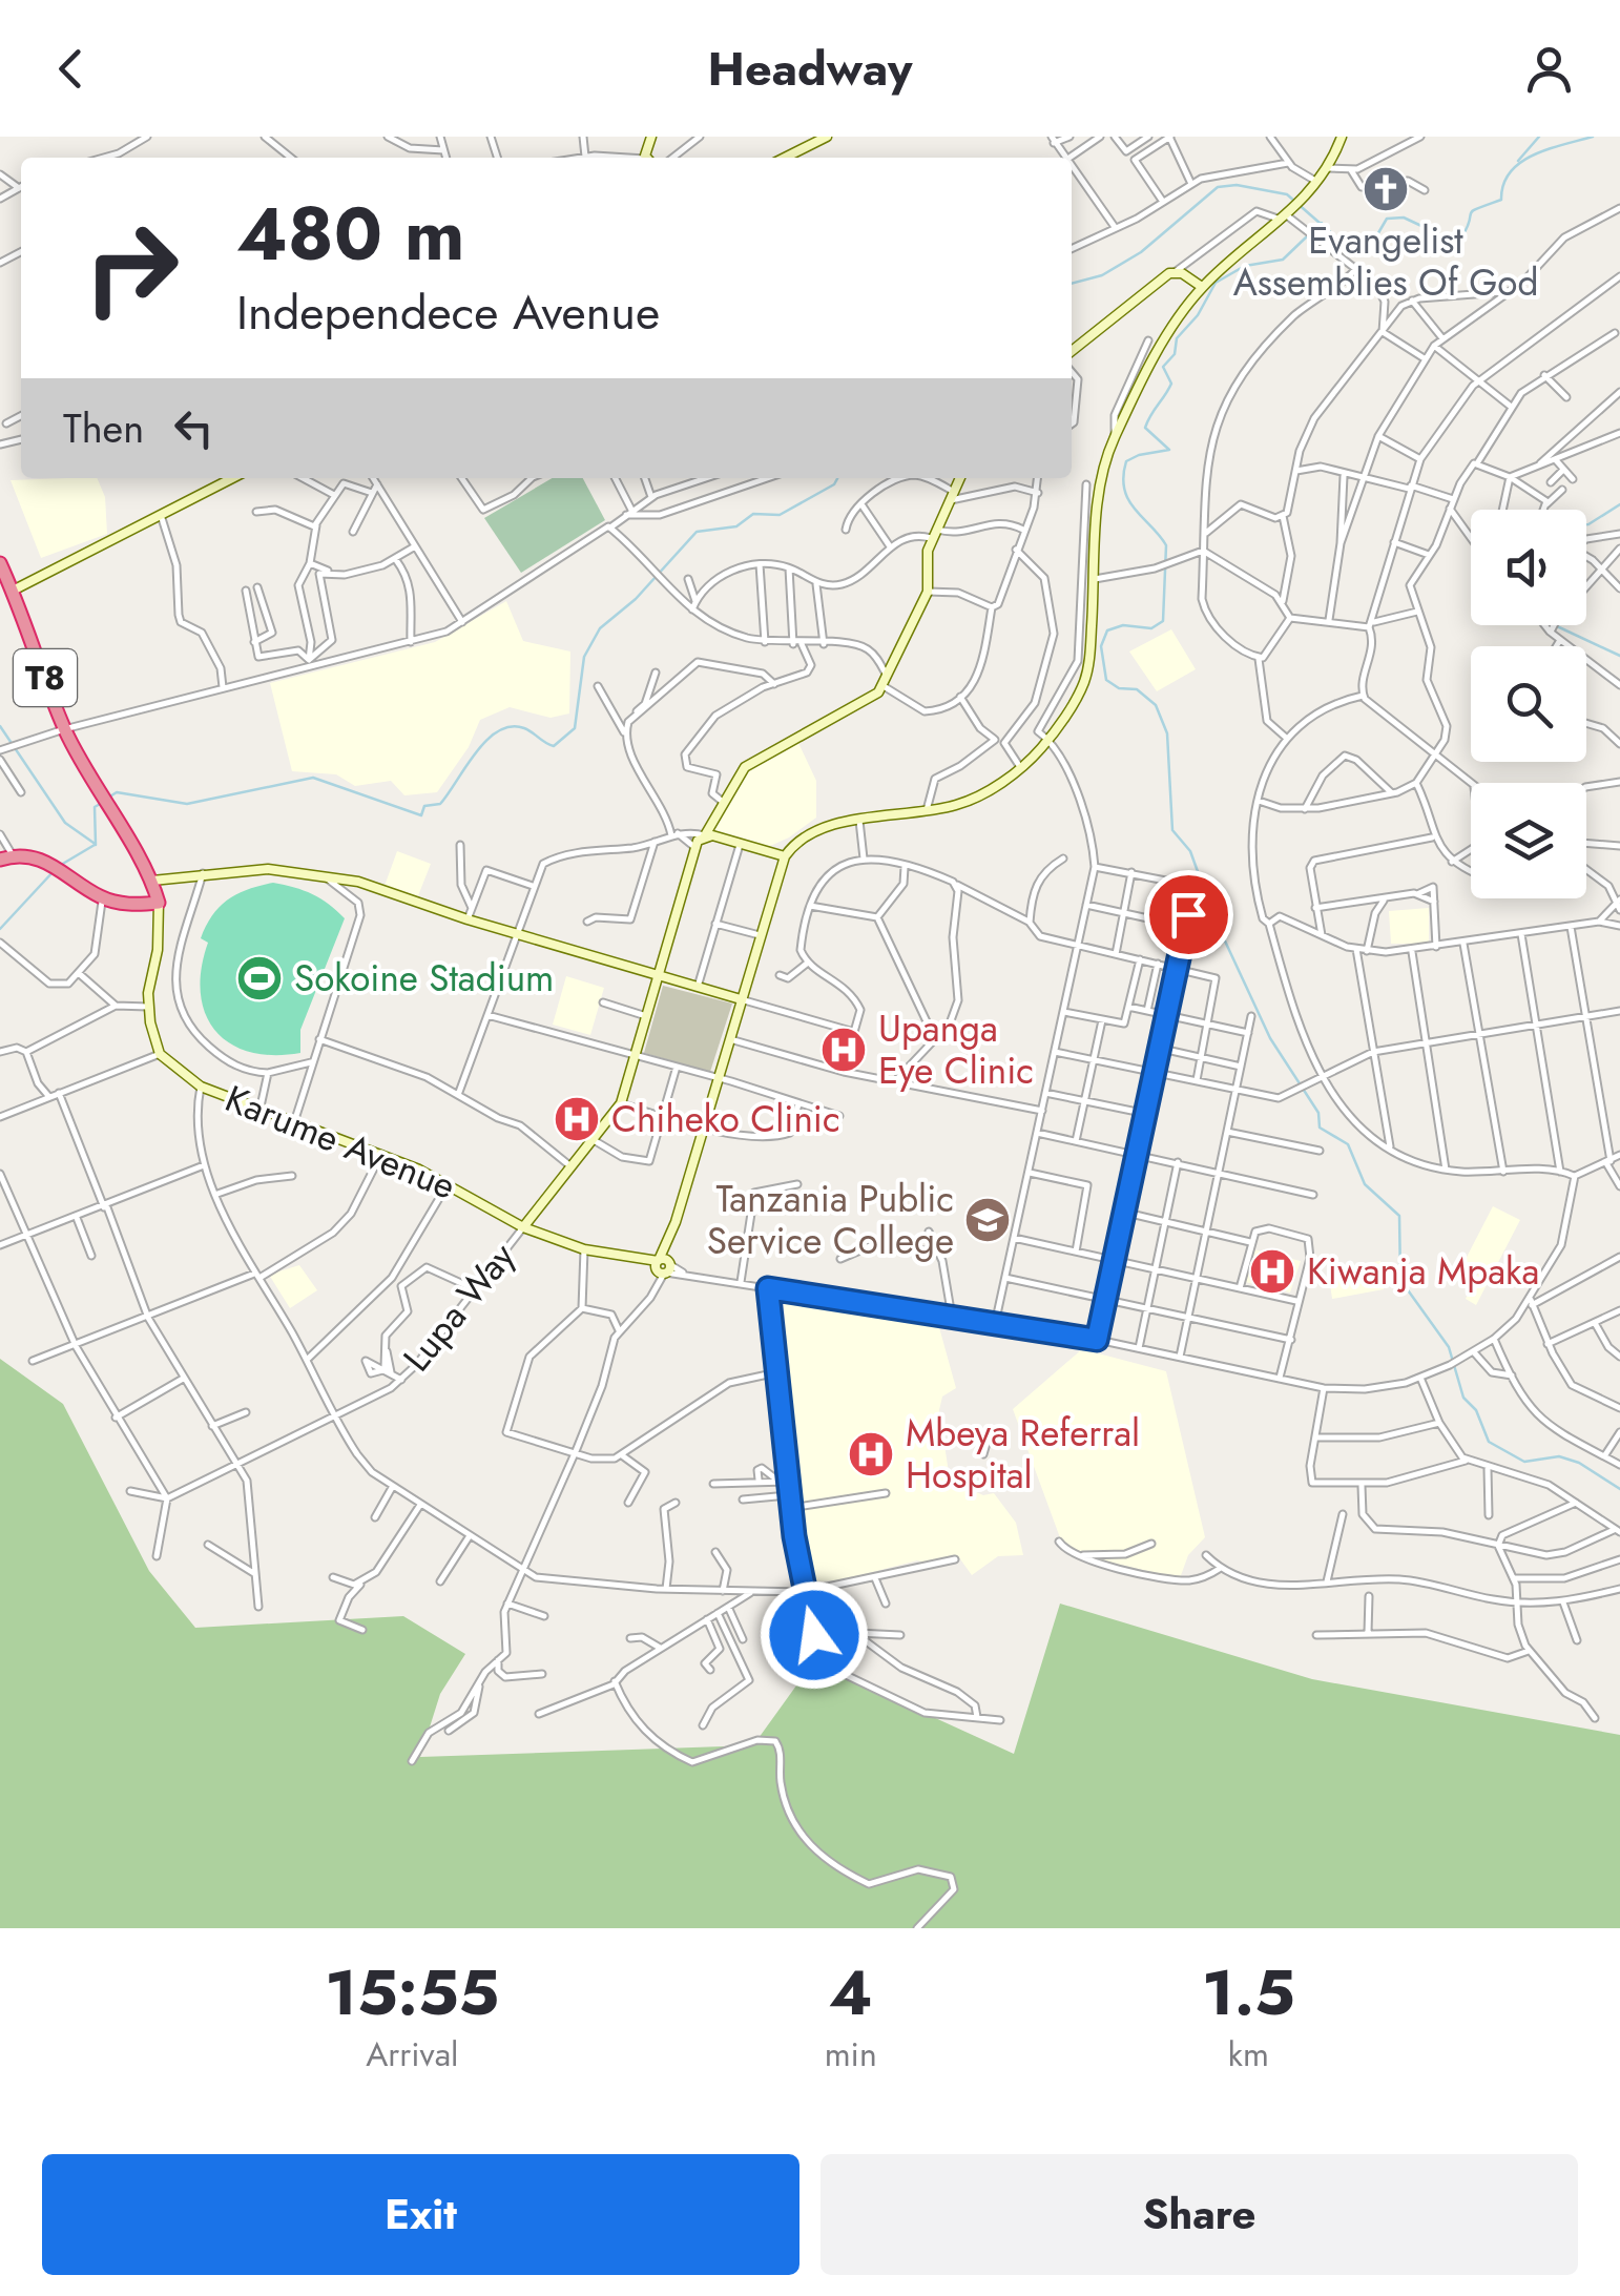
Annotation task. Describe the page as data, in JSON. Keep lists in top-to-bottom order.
{
  "streets": {
    "highway": ["T8"],
    "main road": ["Karume Avenue"],
    "street": ["Lupa Way"]
  },
  "crossings": [
    ["Karume Avenue", "Lupa Way"]
  ],
  "places": {
    "church": ["Evangelist Assemblies Of God"],
    "sports": ["Sokoine Stadium"],
    "hospital": [
      "Upanga Eye Clinic",
      "Chiheko Clinic",
      "Kiwanja Mpaka",
      "Mbeya Referral Hospital"
    ],
    "school or university": ["Tanzania Public Service College"]
  },
  "page": {
    "header": "Headway",
    "turn": ["480 m", "Independece Avenue"],
    "then": "Then",
    "eta": [
      "15:55",
      "Arrival",
      "4",
      "min",
      "1.5",
      "km"
    ],
    "buttons": ["Exit", "Share"]
  }
}
